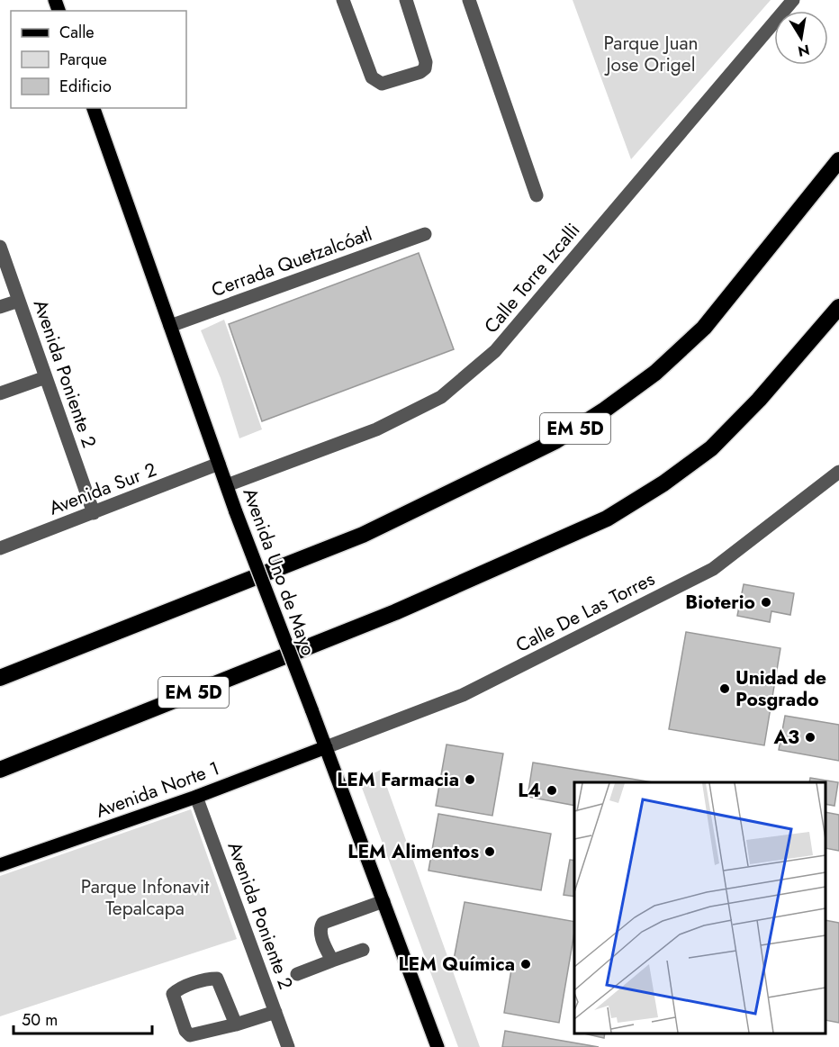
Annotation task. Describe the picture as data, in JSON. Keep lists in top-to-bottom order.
{
  "streets": {
    "highway": ["EM 5D"],
    "main road": ["Avenida Uno de Mayo", "Avenida Norte 1"],
    "street": [
      "Cerrada Quetzalcóatl",
      "Calle Torre Izcalli",
      "Avenida Poniente 2",
      "Avenida Sur 2",
      "Calle De Las Torres"
    ]
  },
  "crossings": [
    ["Cerrada Quetzalcóatl", "Avenida Uno de Mayo"],
    ["Calle Torre Izcalli", "Avenida Uno de Mayo"],
    ["Avenida Poniente 2", "Avenida Sur 2"],
    ["Avenida Poniente 2", "Avenida Norte 1"],
    ["Avenida Sur 2", "Avenida Uno de Mayo"],
    ["Avenida Uno de Mayo", "Calle De Las Torres"],
    ["Avenida Uno de Mayo", "Avenida Norte 1"],
    ["Calle De Las Torres", "Avenida Norte 1"]
  ],
  "parks": ["Parque Juan Jose Origel", "Parque Infonavit Tepalcapa"],
  "places": [
    "Bioterio",
    "Unidad de Posgrado",
    "A3",
    "LEM Farmacia",
    "L4",
    "LEM Alimentos",
    "LEM Química"
  ],
  "legend": ["Calle", "Parque", "Edificio"],
  "scale_bar": "50 m",
  "north": "bottom"
}
